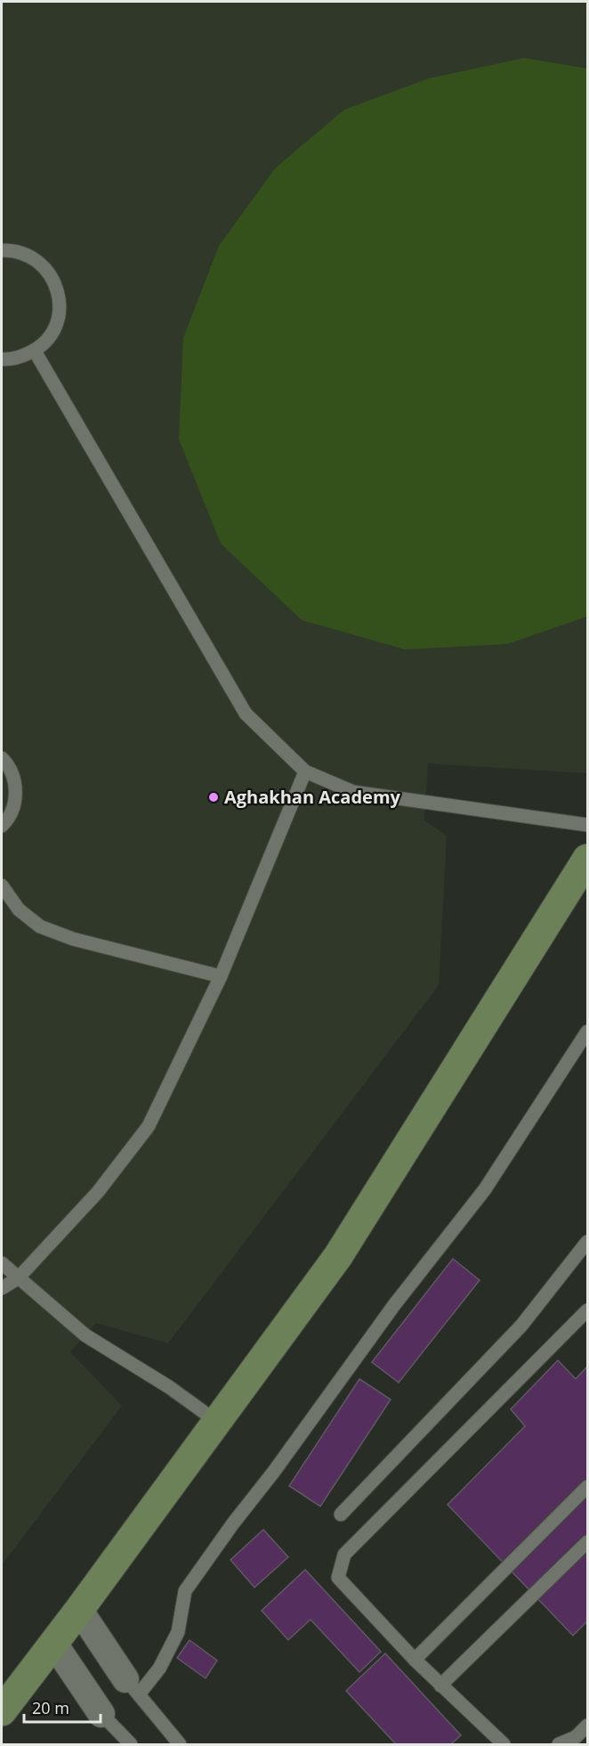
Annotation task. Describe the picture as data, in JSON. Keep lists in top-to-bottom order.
{
  "places": ["Aghakhan Academy"],
  "scale_bar": "20 m"
}
